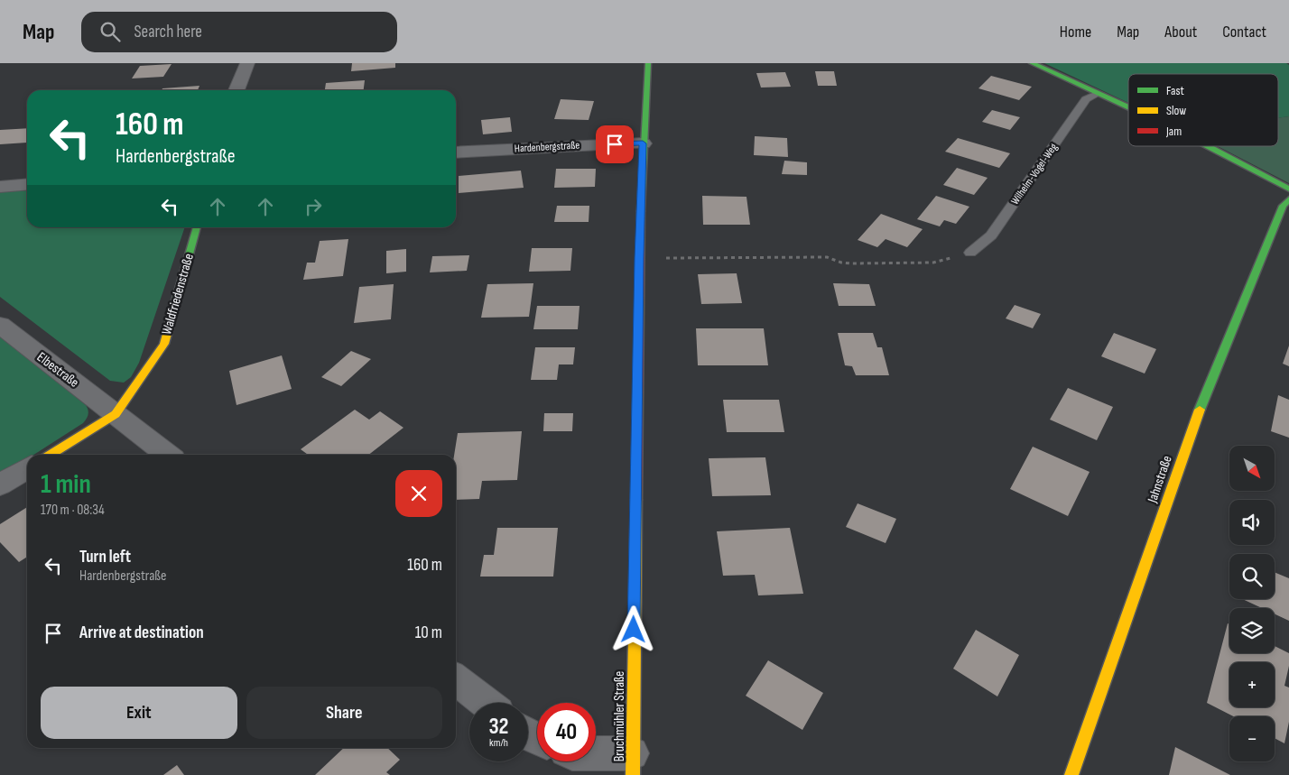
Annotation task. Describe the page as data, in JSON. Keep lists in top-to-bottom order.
{
  "streets": {
    "street": [
      "Hardenbergstraße",
      "Waldfriedenstraße",
      "Elbestraße",
      "Jahnstraße",
      "Bruchmühler Straße"
    ],
    "lane": ["Wilhelm-Vogel-Weg"]
  },
  "crossings": [
    ["Hardenbergstraße", "Bruchmühler Straße"],
    ["Waldfriedenstraße", "Elbestraße"]
  ],
  "legend": ["Fast", "Slow", "Jam"],
  "north": "bottom right",
  "page": {
    "header": "Map",
    "search": "Search here",
    "nav": [
      "Home",
      "Map",
      "About",
      "Contact"
    ],
    "turn": ["160 m", "Hardenbergstraße"],
    "map_buttons": ["+", "−"],
    "heading": ["1 min", "170 m · 08:34"],
    "list": [
      {
        "name": "Turn left",
        "note": "Hardenbergstraße",
        "value": "160 m"
      },
      {
        "name": "Arrive at destination",
        "value": "10 m"
      }
    ],
    "buttons": ["Exit", "Share"],
    "speed": "32 km/h",
    "limit": "40"
  }
}
